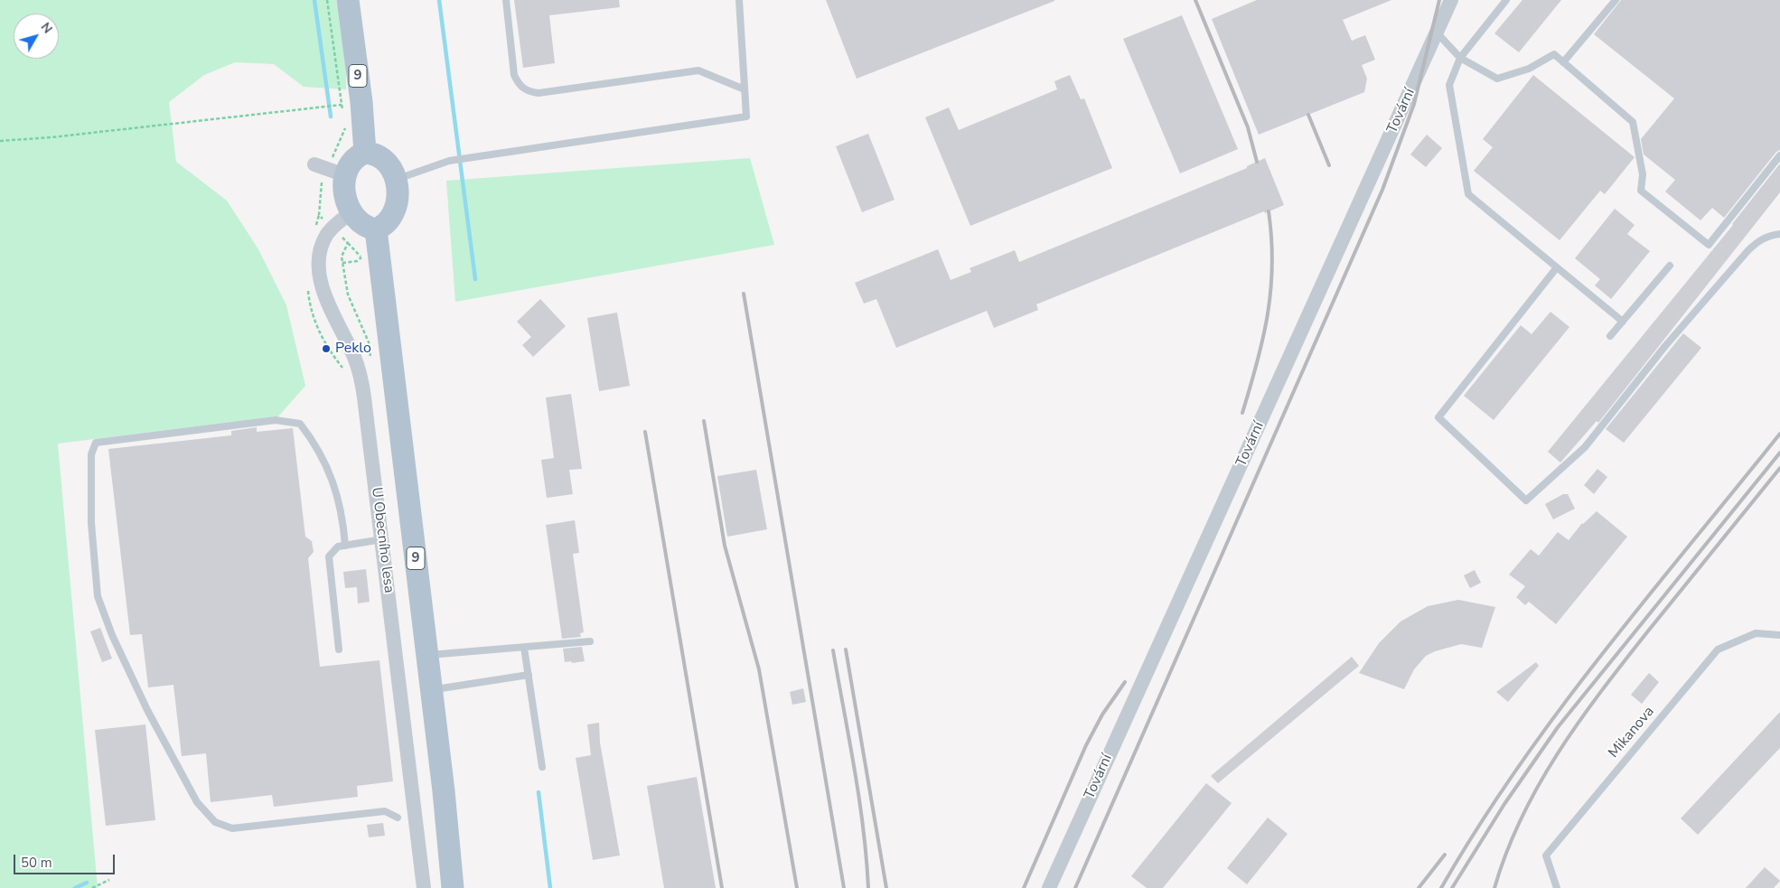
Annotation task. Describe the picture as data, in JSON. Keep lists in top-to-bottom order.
{
  "streets": {
    "main road": ["9", "U Obecního lesa"],
    "street": ["Tovární"],
    "lane": ["Mikanova"]
  },
  "crossings": [
    ["9", "U Obecního lesa"]
  ],
  "places": ["Peklo"],
  "scale_bar": "50 m",
  "north": "top right"
}
